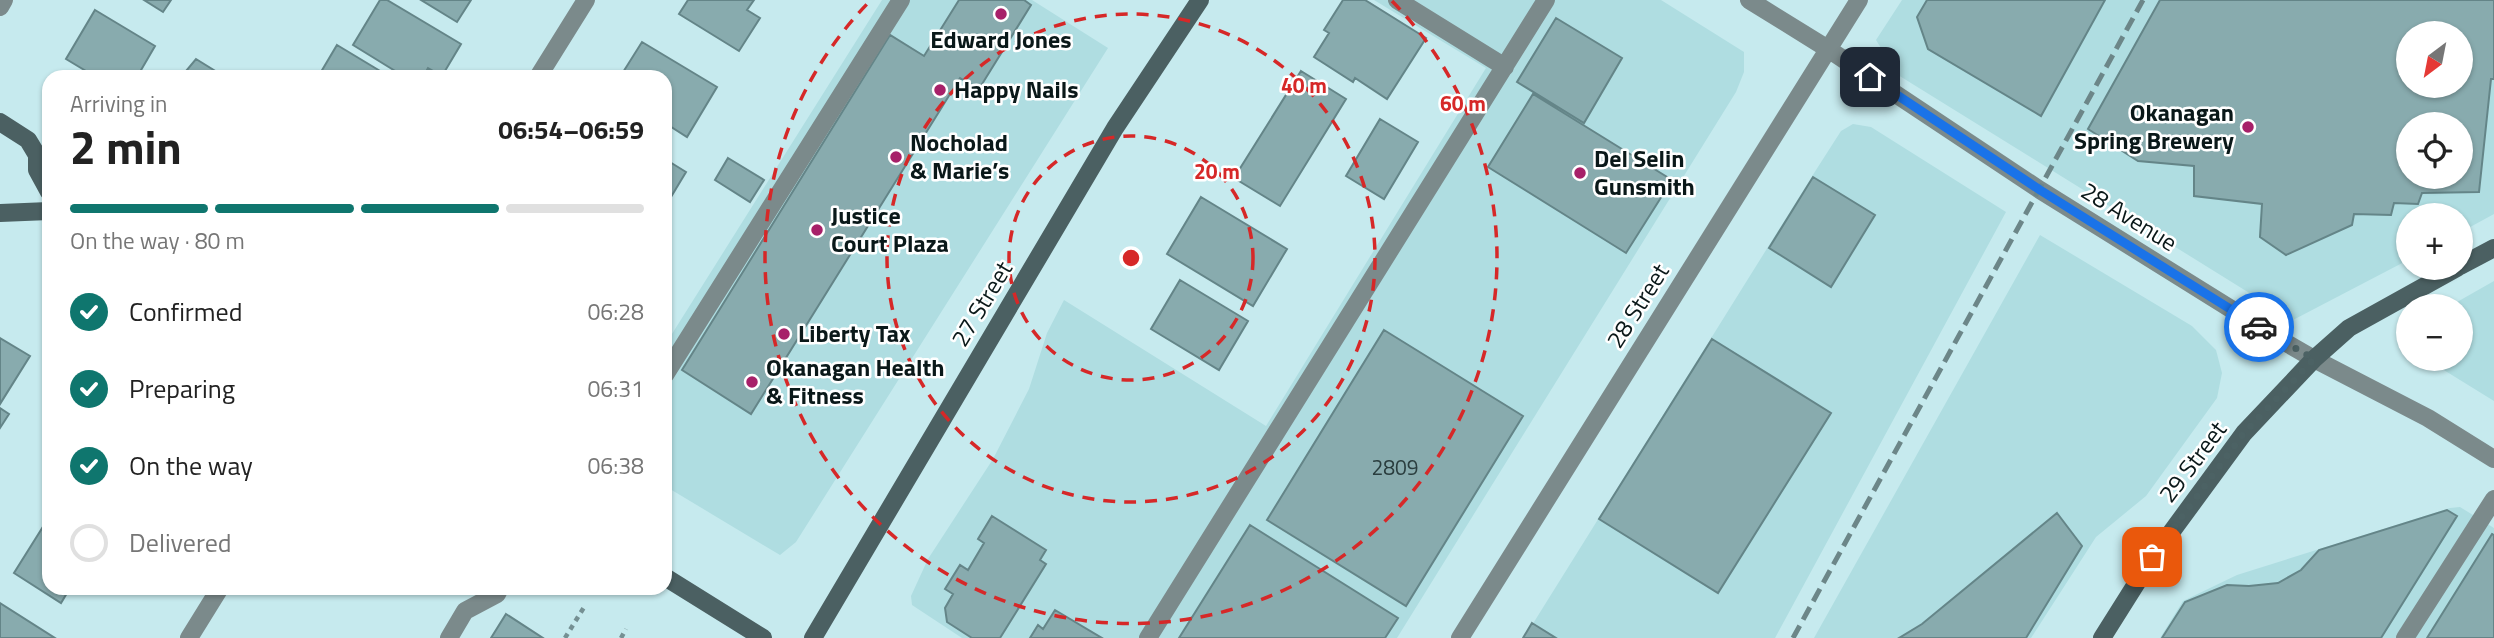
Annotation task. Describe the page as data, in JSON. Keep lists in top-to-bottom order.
{
  "streets": {
    "street": [
      "28 Avenue",
      "27 Street",
      "28 Street",
      "29 Street"
    ]
  },
  "crossings": [
    ["28 Avenue", "28 Street"],
    ["28 Avenue", "29 Street"]
  ],
  "places": [
    "Edward Jones",
    "Happy Nails",
    "Okanagan Spring Brewery",
    "Nocholad & Marie’s",
    "Del Selin Gunsmith",
    "Justice Court Plaza",
    "Liberty Tax",
    "Okanagan Health & Fitness"
  ],
  "house_numbers": ["2809"],
  "north": "bottom left",
  "page": {
    "map_buttons": ["+", "−"],
    "heading": ["2 min", "Arriving in", "06:54–06:59"],
    "bar": "On the way · 80 m",
    "list": [
      ["Confirmed", "06:28"],
      ["Preparing", "06:31"],
      ["On the way", "06:38"],
      "Delivered"
    ]
  },
  "rings": ["40 m", "60 m", "20 m"]
}
